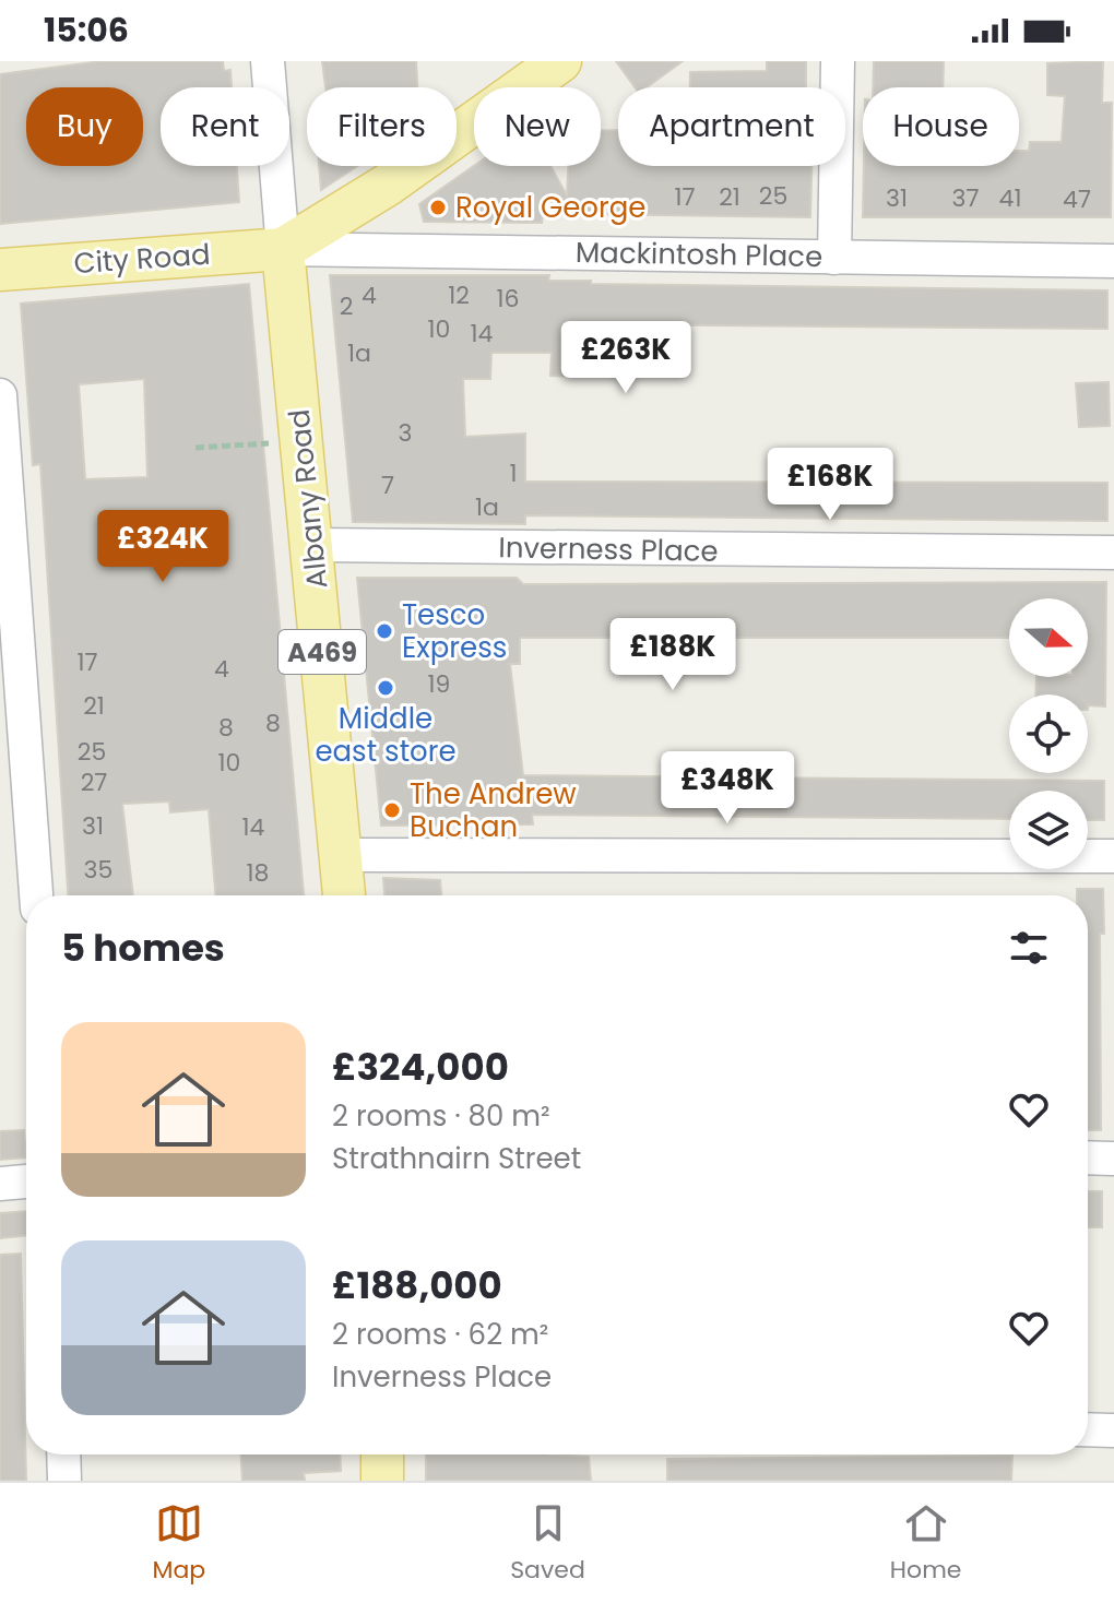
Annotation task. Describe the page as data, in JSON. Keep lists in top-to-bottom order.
{
  "streets": {
    "main road": ["City Road", "Albany Road", "A469"],
    "street": ["Mackintosh Place", "Inverness Place"]
  },
  "crossings": [
    ["Mackintosh Place", "City Road"],
    ["Mackintosh Place", "Albany Road"],
    ["City Road", "Albany Road"],
    ["Albany Road", "Inverness Place"]
  ],
  "places": [
    "Royal George",
    "Tesco Express",
    "Middle east store",
    "The Andrew Buchan"
  ],
  "house_numbers": [
    "25",
    "17",
    "21",
    "31",
    "37",
    "41",
    "47",
    "4",
    "12",
    "16",
    "2",
    "10",
    "14",
    "1a",
    "3",
    "1",
    "7",
    "1a",
    "17",
    "4",
    "19",
    "21",
    "8",
    "8",
    "25",
    "10",
    "27",
    "31",
    "14",
    "35",
    "18"
  ],
  "north": "right",
  "page": {
    "status": "15:06",
    "chip": [
      "Buy",
      "Rent",
      "Filters",
      "New",
      "Apartment",
      "House"
    ],
    "price": [
      "£263K",
      "£168K",
      "£324K",
      "£188K",
      "£348K"
    ],
    "heading": "5 homes",
    "list": [
      {
        "name": "£324,000",
        "note": "2 rooms · 80 m² · Strathnairn Street"
      },
      {
        "name": "£188,000",
        "note": "2 rooms · 62 m² · Inverness Place"
      }
    ],
    "tabs": ["Map", "Saved", "Home"]
  }
}
